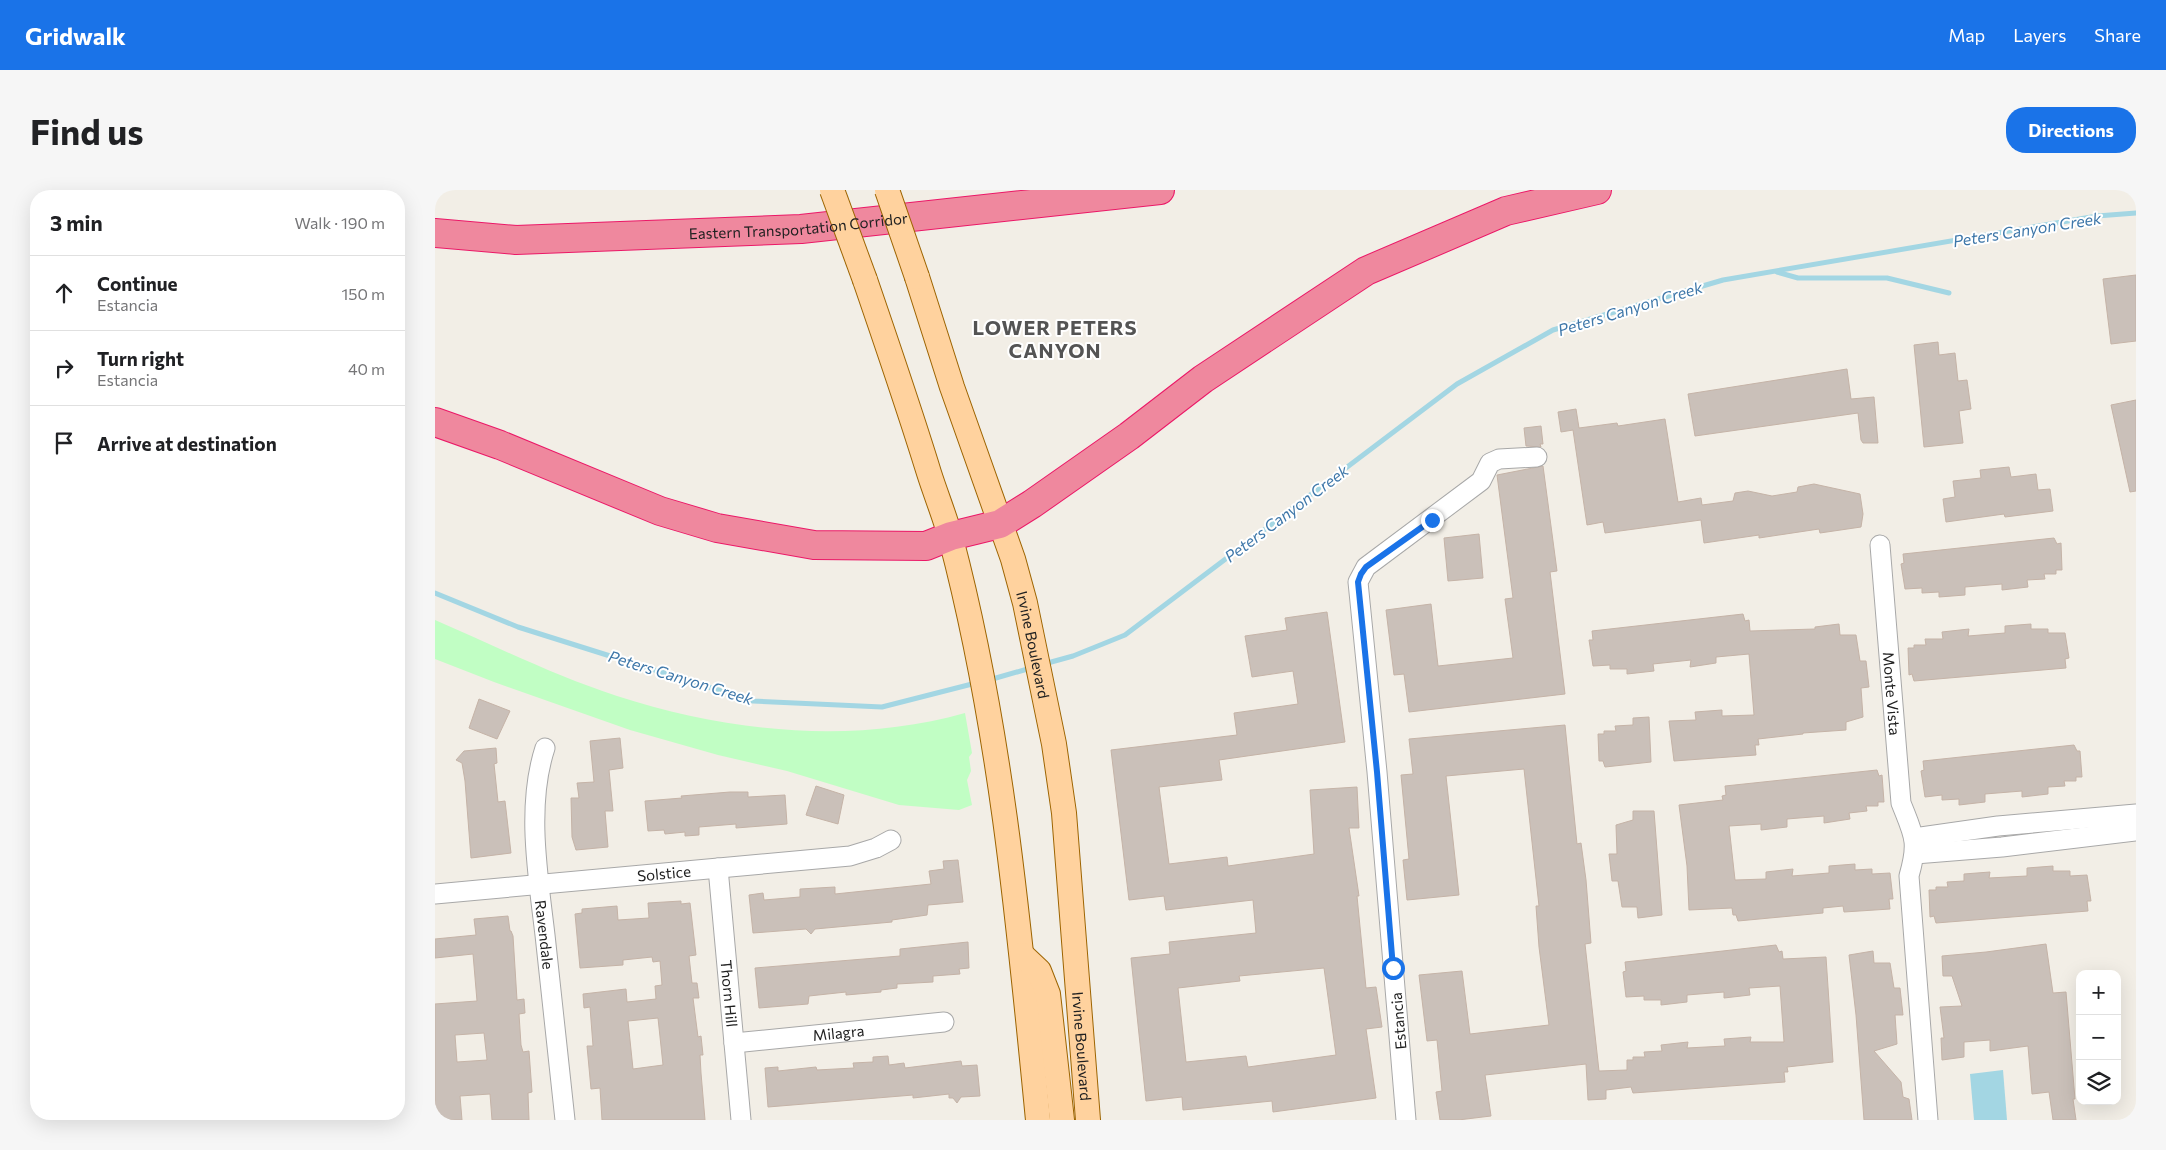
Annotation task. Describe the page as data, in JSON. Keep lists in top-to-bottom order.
{
  "streets": {
    "highway": ["Eastern Transportation Corridor"],
    "main road": ["Irvine Boulevard"],
    "street": [
      "Monte Vista",
      "Solstice",
      "Ravendale",
      "Thorn Hill",
      "Estancia",
      "Milagra"
    ]
  },
  "crossings": [
    ["Solstice", "Ravendale"],
    ["Solstice", "Thorn Hill"],
    ["Thorn Hill", "Milagra"]
  ],
  "districts": ["LOWER PETERS CANYON"],
  "water": ["Peters Canyon Creek"],
  "page": {
    "header": "Gridwalk",
    "nav": ["Map", "Layers", "Share"],
    "buttons": "Directions",
    "title": "Find us",
    "heading": ["3 min", "Walk · 190 m"],
    "list": [
      ["Continue", "Estancia", "150 m"],
      ["Turn right", "Estancia", "40 m"],
      "Arrive at destination"
    ],
    "map_buttons": ["+", "−"]
  }
}
